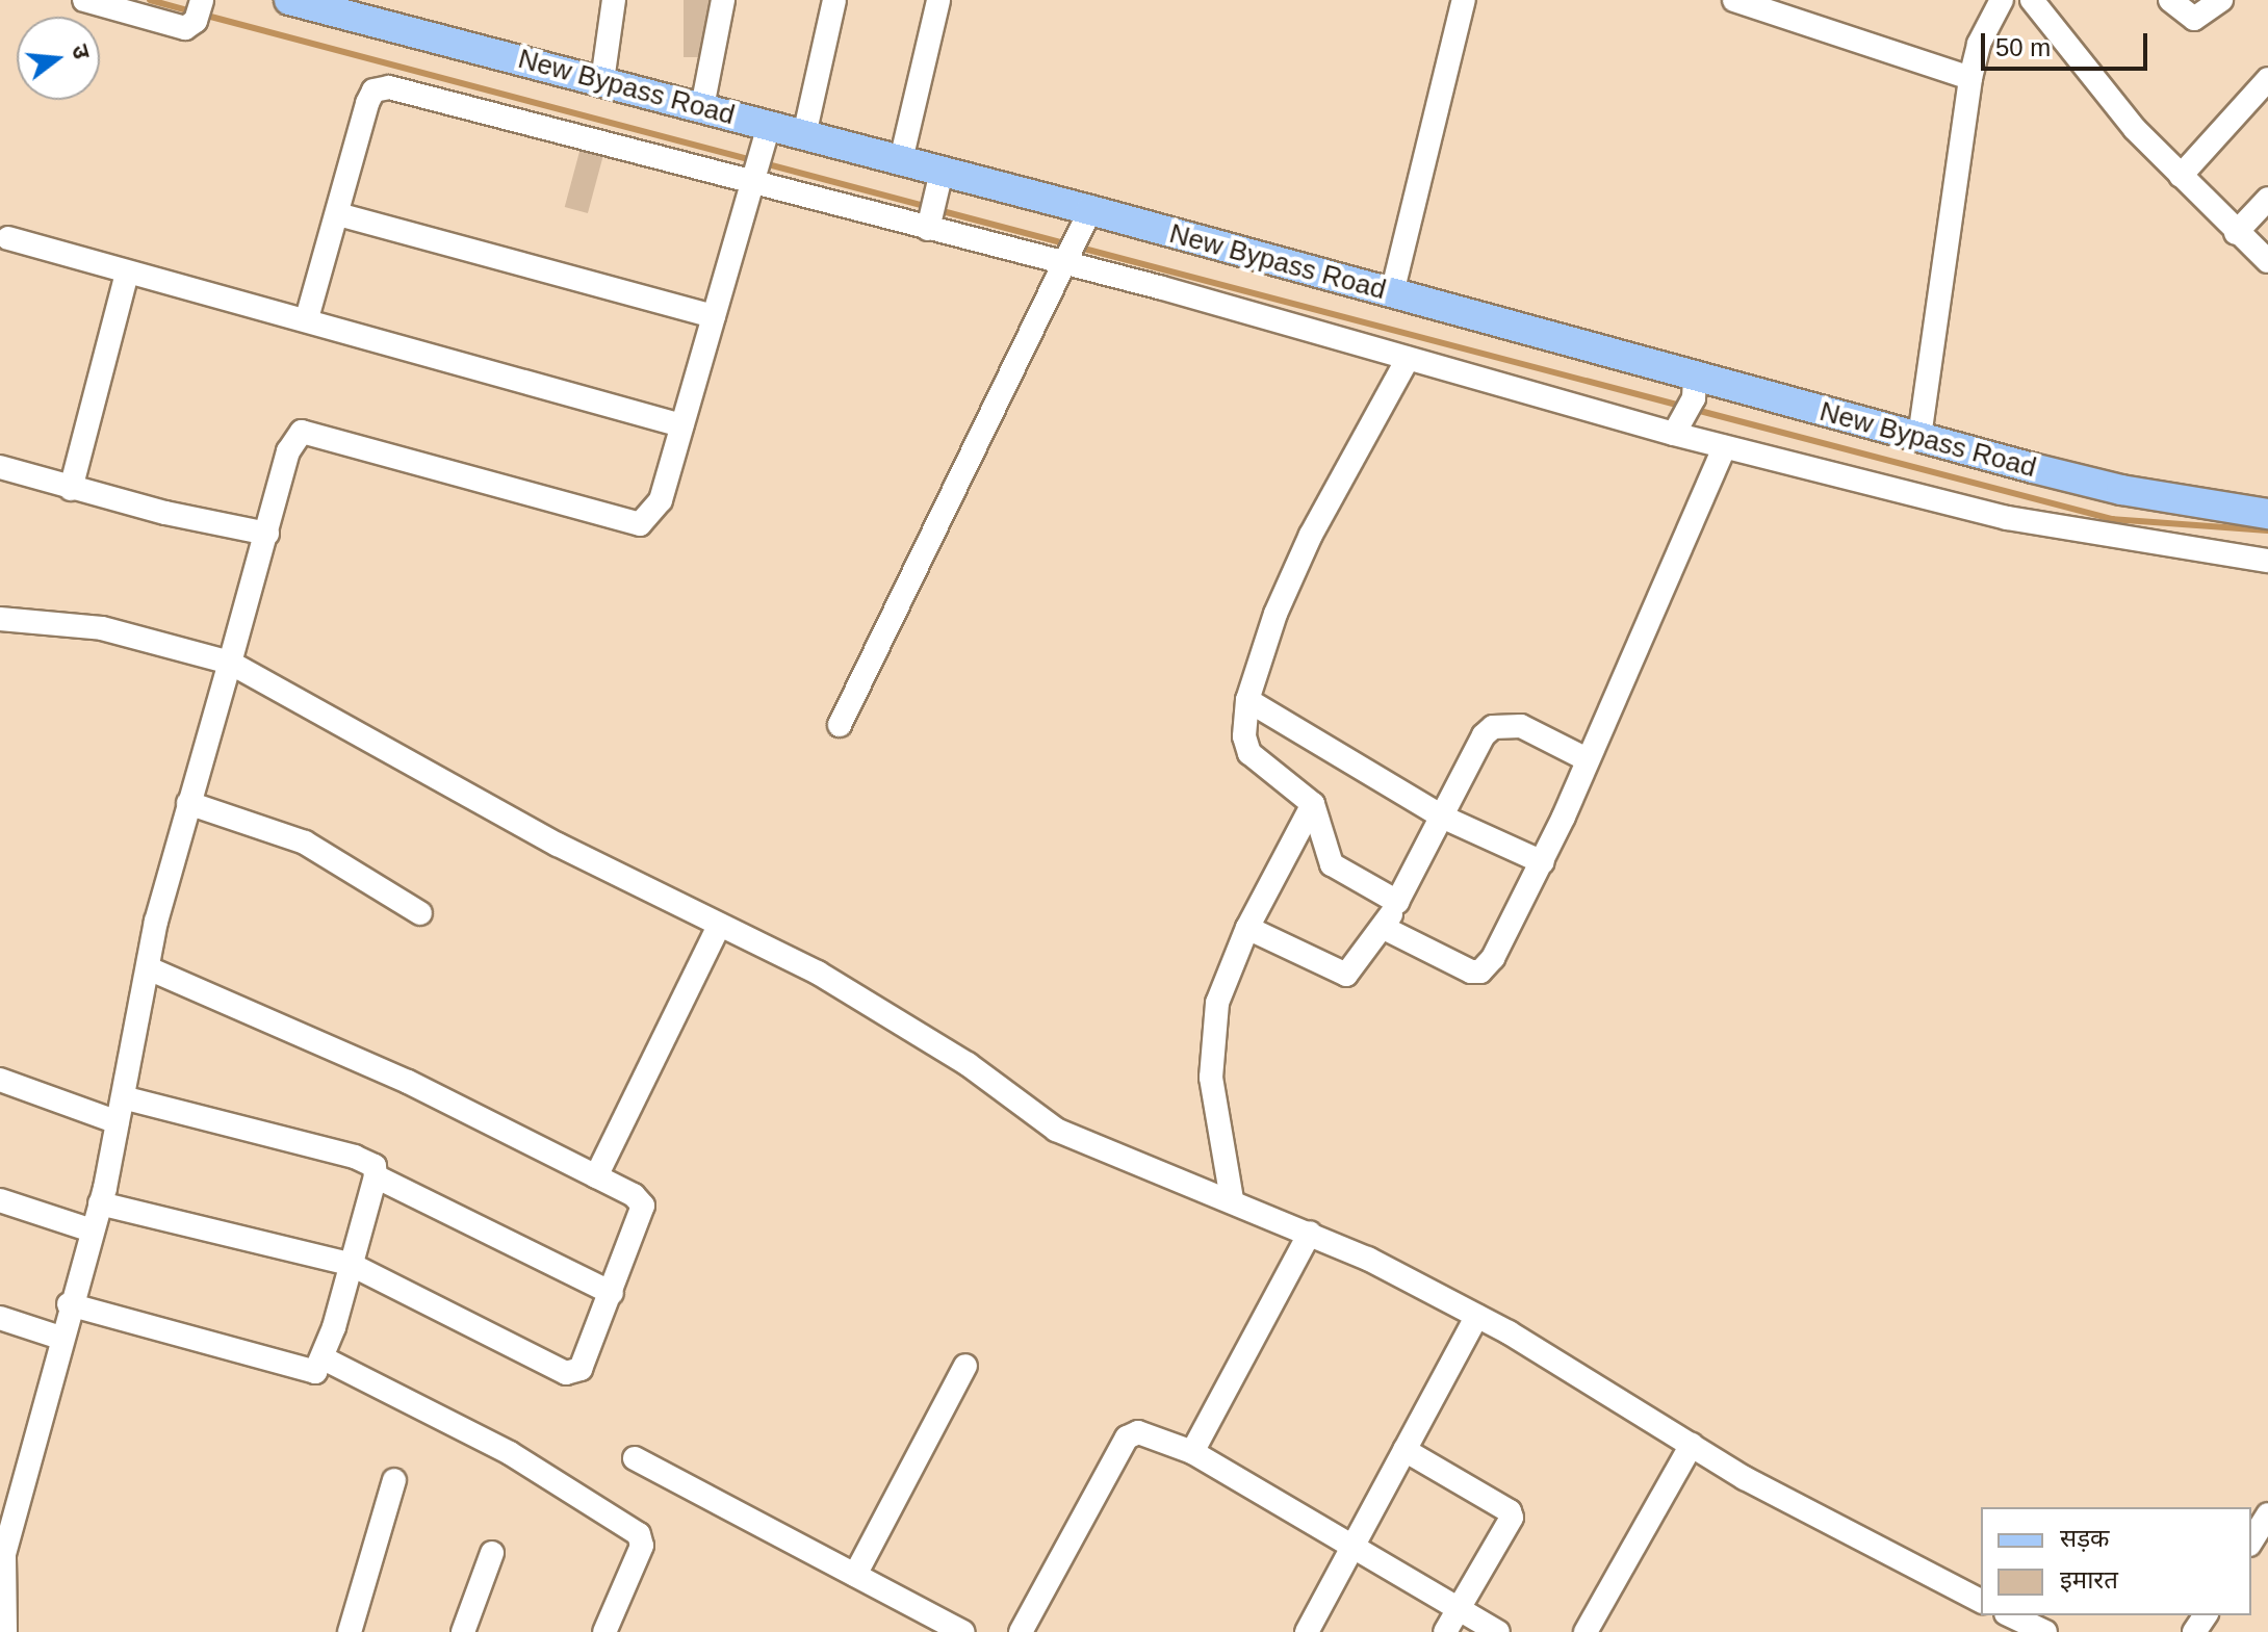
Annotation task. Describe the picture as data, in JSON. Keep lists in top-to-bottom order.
{
  "streets": {
    "main road": ["New Bypass Road"]
  },
  "legend": ["सड़क", "इमारत"],
  "scale_bar": "50 m",
  "north": "right"
}
